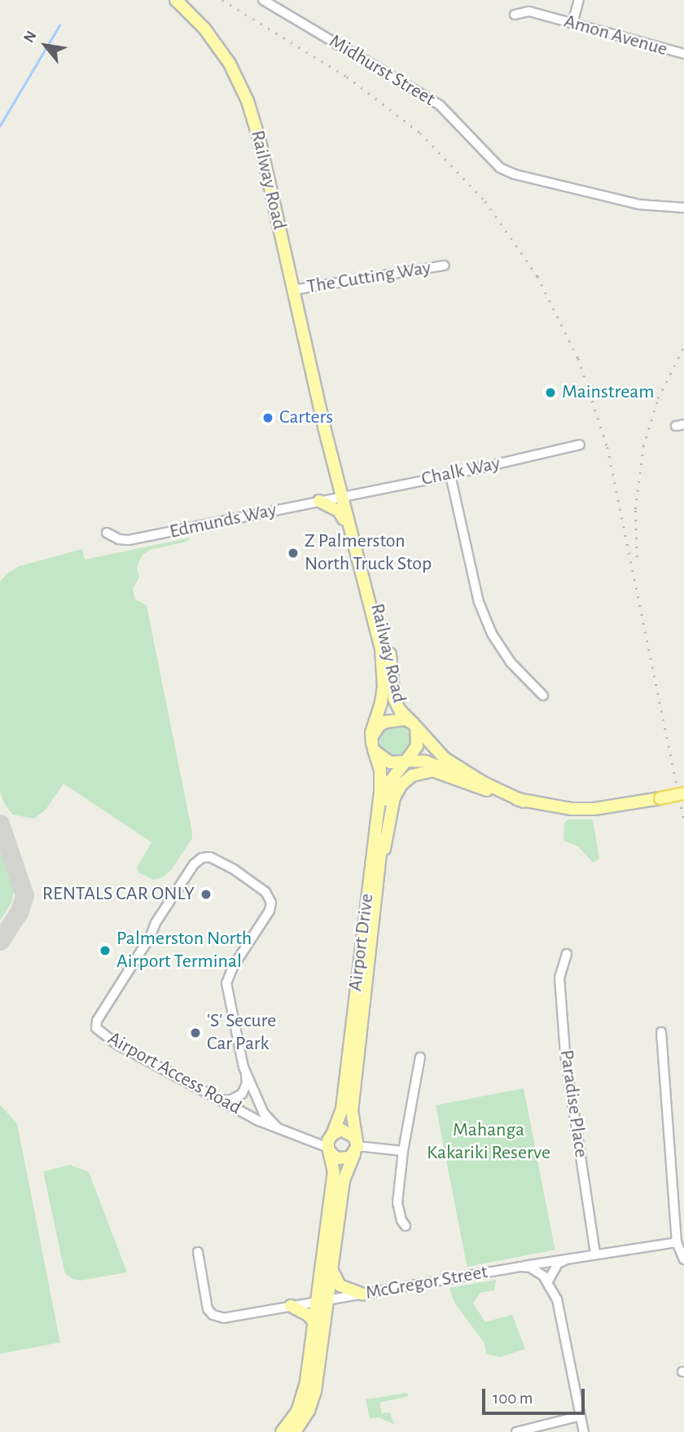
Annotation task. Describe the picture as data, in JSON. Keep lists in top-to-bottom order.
{
  "streets": {
    "main road": ["Railway Road", "Airport Drive"],
    "street": [
      "Amon Avenue",
      "Midhurst Street",
      "The Cutting Way",
      "Chalk Way",
      "Edmunds Way",
      "Airport Access Road",
      "Paradise Place",
      "McGregor Street"
    ]
  },
  "crossings": [
    ["Railway Road", "The Cutting Way"],
    ["Railway Road", "Chalk Way"],
    ["Railway Road", "Edmunds Way"],
    ["Railway Road", "Airport Drive"],
    ["Chalk Way", "Edmunds Way"],
    ["Airport Drive", "Airport Access Road"],
    ["Airport Drive", "McGregor Street"],
    ["Paradise Place", "McGregor Street"]
  ],
  "parks": ["Mahanga Kakariki Reserve"],
  "places": [
    "Mainstream",
    "Carters",
    "Z Palmerston North Truck Stop",
    "RENTALS CAR ONLY",
    "Palmerston North Airport Terminal",
    "'S' Secure Car Park"
  ],
  "scale_bar": "100 m",
  "north": "top left"
}
